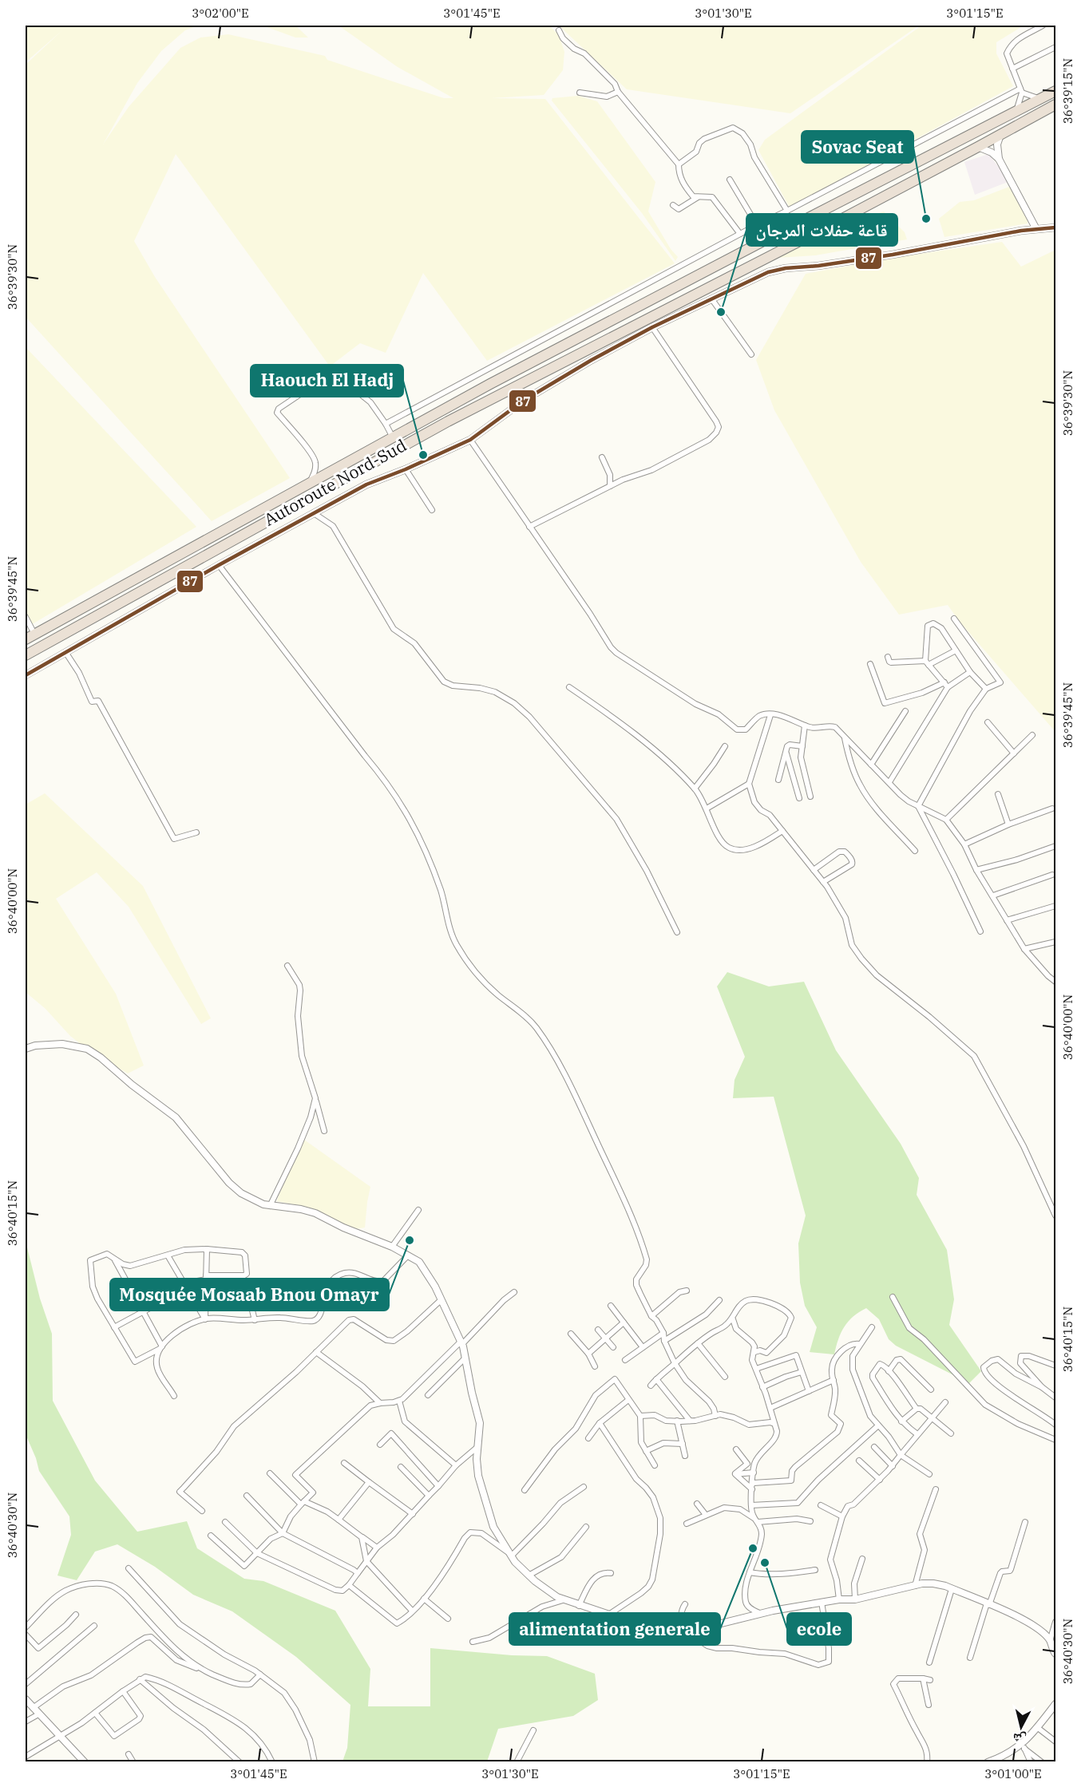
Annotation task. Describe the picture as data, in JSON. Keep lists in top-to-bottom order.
{
  "streets": {
    "highway": ["Autoroute Nord-Sud"]
  },
  "places": [
    "Sovac Seat",
    "قاعة حفلات المرجان",
    "Haouch El Hadj",
    "Mosquée Mosaab Bnou Omayr",
    "alimentation generale",
    "ecole"
  ],
  "lines": ["transit line 87"],
  "north": "bottom",
  "coordinates": [
    "3°02'00\"E",
    "3°01'45\"E",
    "3°01'30\"E",
    "3°01'15\"E",
    "36°39'15\"N",
    "36°39'30\"N",
    "36°39'45\"N",
    "36°40'00\"N",
    "36°40'15\"N",
    "36°40'30\"N",
    "3°01'00\"E"
  ]
}
